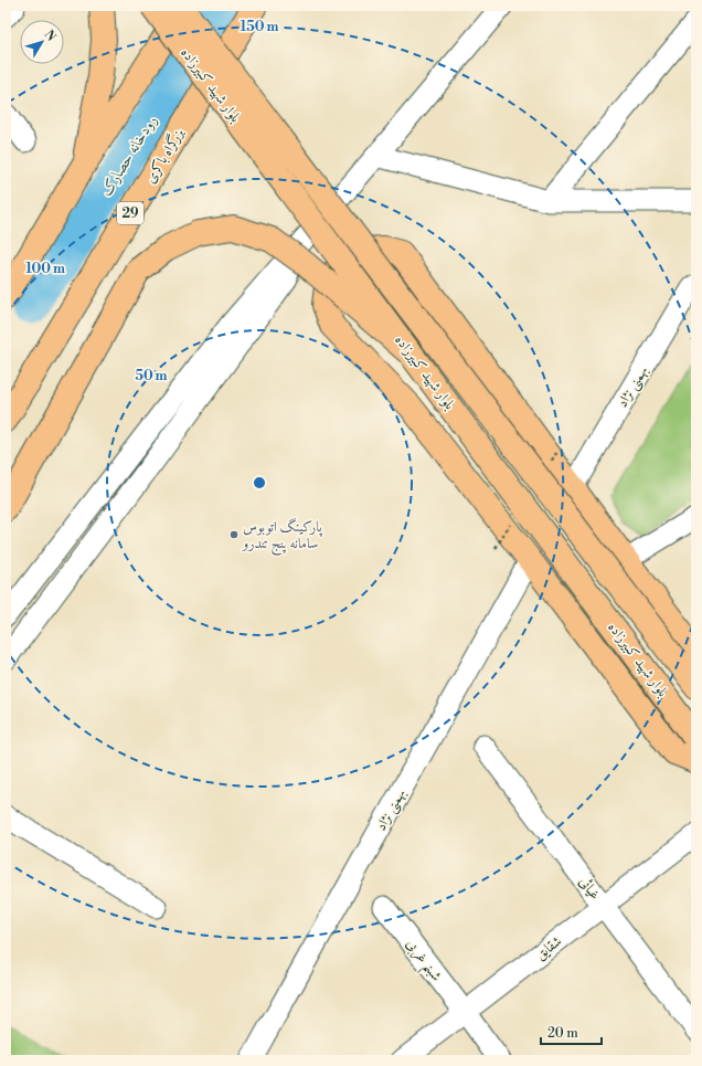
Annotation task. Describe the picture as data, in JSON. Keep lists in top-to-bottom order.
{
  "streets": {
    "main road": ["بلوار شهید کبیرزاده", "بزرگراه باکری", "29"],
    "street": [
      "بهمنی نژاد",
      "غیاثی",
      "شقایق",
      "شبنم غربی"
    ]
  },
  "crossings": [
    ["بلوار شهید کبیرزاده", "بهمنی نژاد"],
    ["غیاثی", "شقایق"],
    ["شقایق", "شبنم غربی"]
  ],
  "water": ["رودخانه حصارک"],
  "places": ["پارکینگ اتوبوس سامانه پنج تندرو"],
  "scale_bar": "20 m",
  "north": "top right",
  "rings": ["150 m", "100 m", "50 m"]
}
